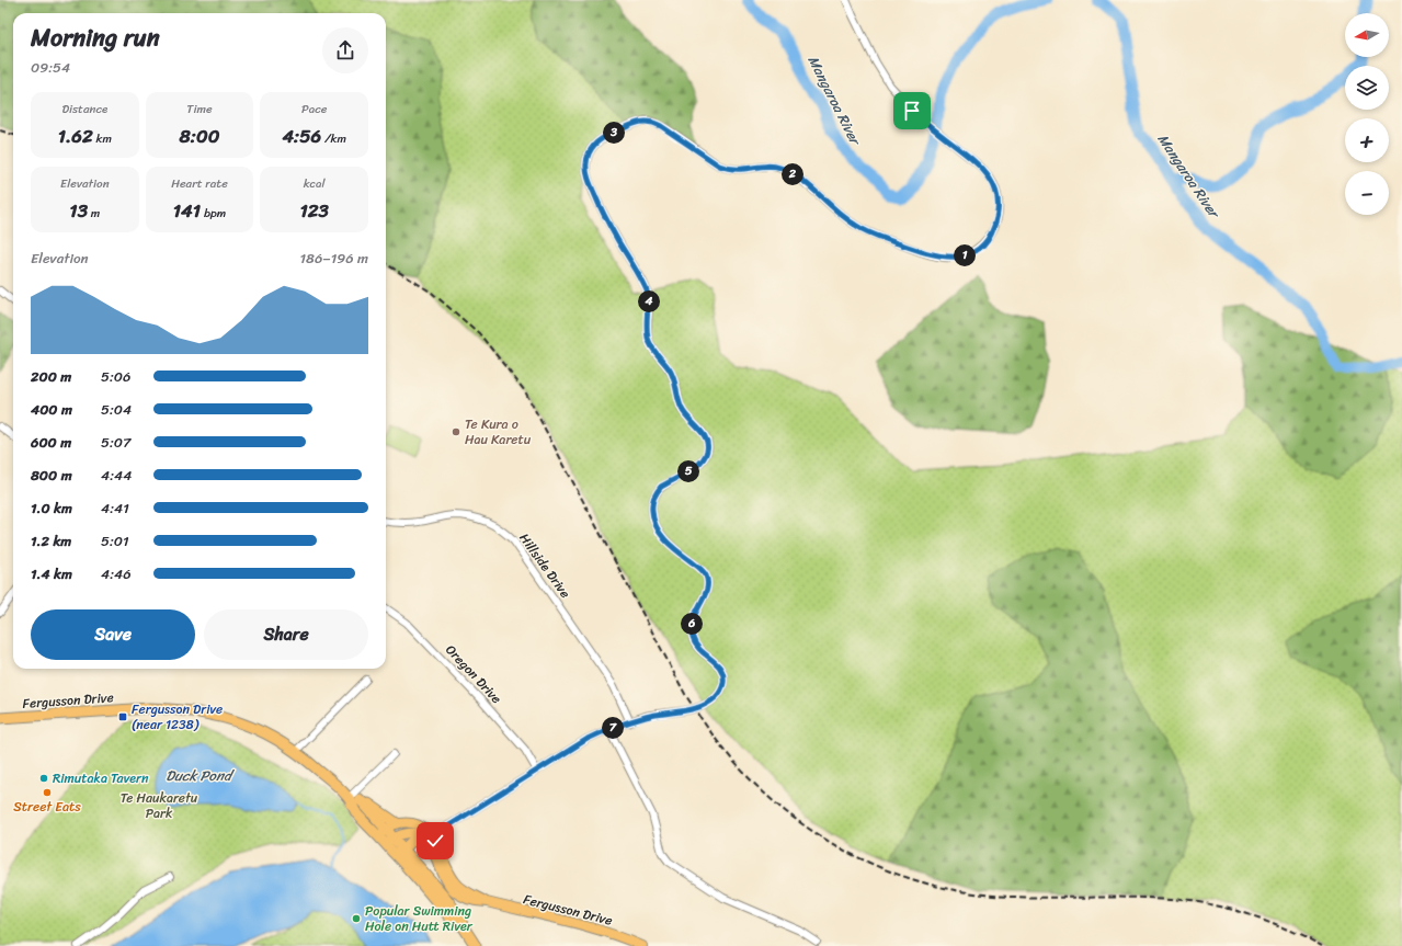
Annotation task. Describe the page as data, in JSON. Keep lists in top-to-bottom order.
{
  "streets": {
    "highway": ["Fergusson Drive"],
    "street": ["Hillside Drive", "Oregon Drive"]
  },
  "water": ["Mangaroa River", "Duck Pond"],
  "parks": ["Te Haukaretu Park"],
  "places": {
    "other": [
      "Te Kura o Hau Karetu",
      "Rimutaka Tavern",
      "Street Eats",
      "Popular Swimming Hole on Hutt River"
    ],
    "transit": ["Fergusson Drive (near 1238)"]
  },
  "north": "left",
  "page": {
    "map_buttons": ["+", "−"],
    "heading": ["Morning run", "09:54"],
    "stats": [
      ["Distance", "1.62 km"],
      ["Time", "8:00"],
      ["Pace", "4:56 /km"],
      ["Elevation", "13 m"],
      ["Heart rate", "141 bpm"],
      ["kcal", "123"]
    ],
    "pins": [
      "3",
      "2",
      "1",
      "4",
      "5",
      "6",
      "7"
    ],
    "chart": ["Elevation", "186–196 m"],
    "list": [
      {
        "name": "200 m",
        "note": "5:06"
      },
      {
        "name": "400 m",
        "note": "5:04"
      },
      {
        "name": "600 m",
        "note": "5:07"
      },
      {
        "name": "800 m",
        "note": "4:44"
      },
      {
        "name": "1.0 km",
        "note": "4:41"
      },
      {
        "name": "1.2 km",
        "note": "5:01"
      },
      {
        "name": "1.4 km",
        "note": "4:46"
      }
    ],
    "buttons": ["Save", "Share"]
  }
}
